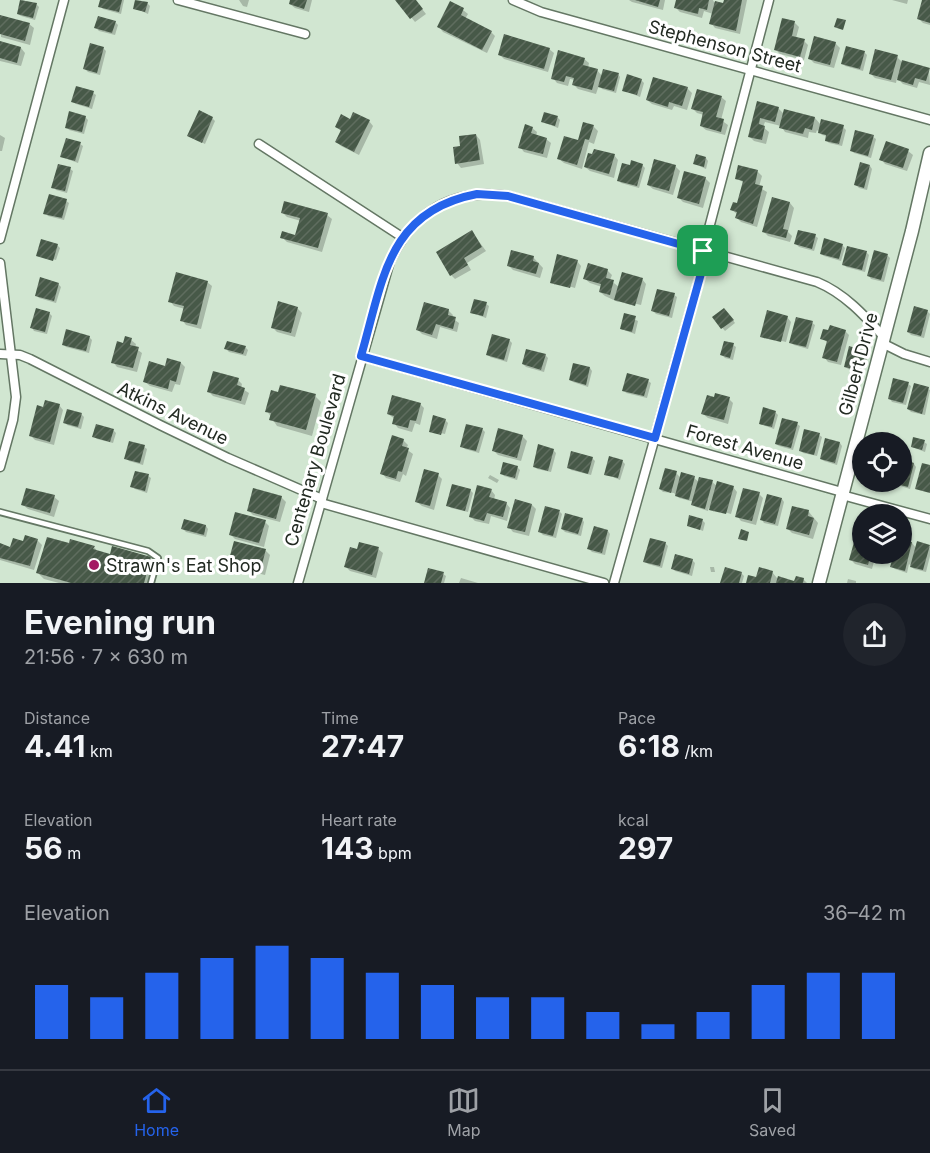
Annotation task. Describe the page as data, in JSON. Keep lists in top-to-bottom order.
{
  "streets": {
    "street": [
      "Stephenson Street",
      "Gilbert Drive",
      "Atkins Avenue",
      "Forest Avenue",
      "Centenary Boulevard"
    ]
  },
  "crossings": [
    ["Gilbert Drive", "Forest Avenue"],
    ["Gilbert Drive", "Centenary Boulevard"],
    ["Atkins Avenue", "Centenary Boulevard"],
    ["Forest Avenue", "Centenary Boulevard"]
  ],
  "places": ["Strawn's Eat Shop"],
  "page": {
    "heading": ["Evening run", "21:56 · 7 × 630 m"],
    "stats": [
      ["Distance", "4.41 km"],
      ["Time", "27:47"],
      ["Pace", "6:18 /km"],
      ["Elevation", "56 m"],
      ["Heart rate", "143 bpm"],
      ["kcal", "297"]
    ],
    "chart": ["Elevation", "36–42 m"],
    "tabs": ["Home", "Map", "Saved"]
  }
}
